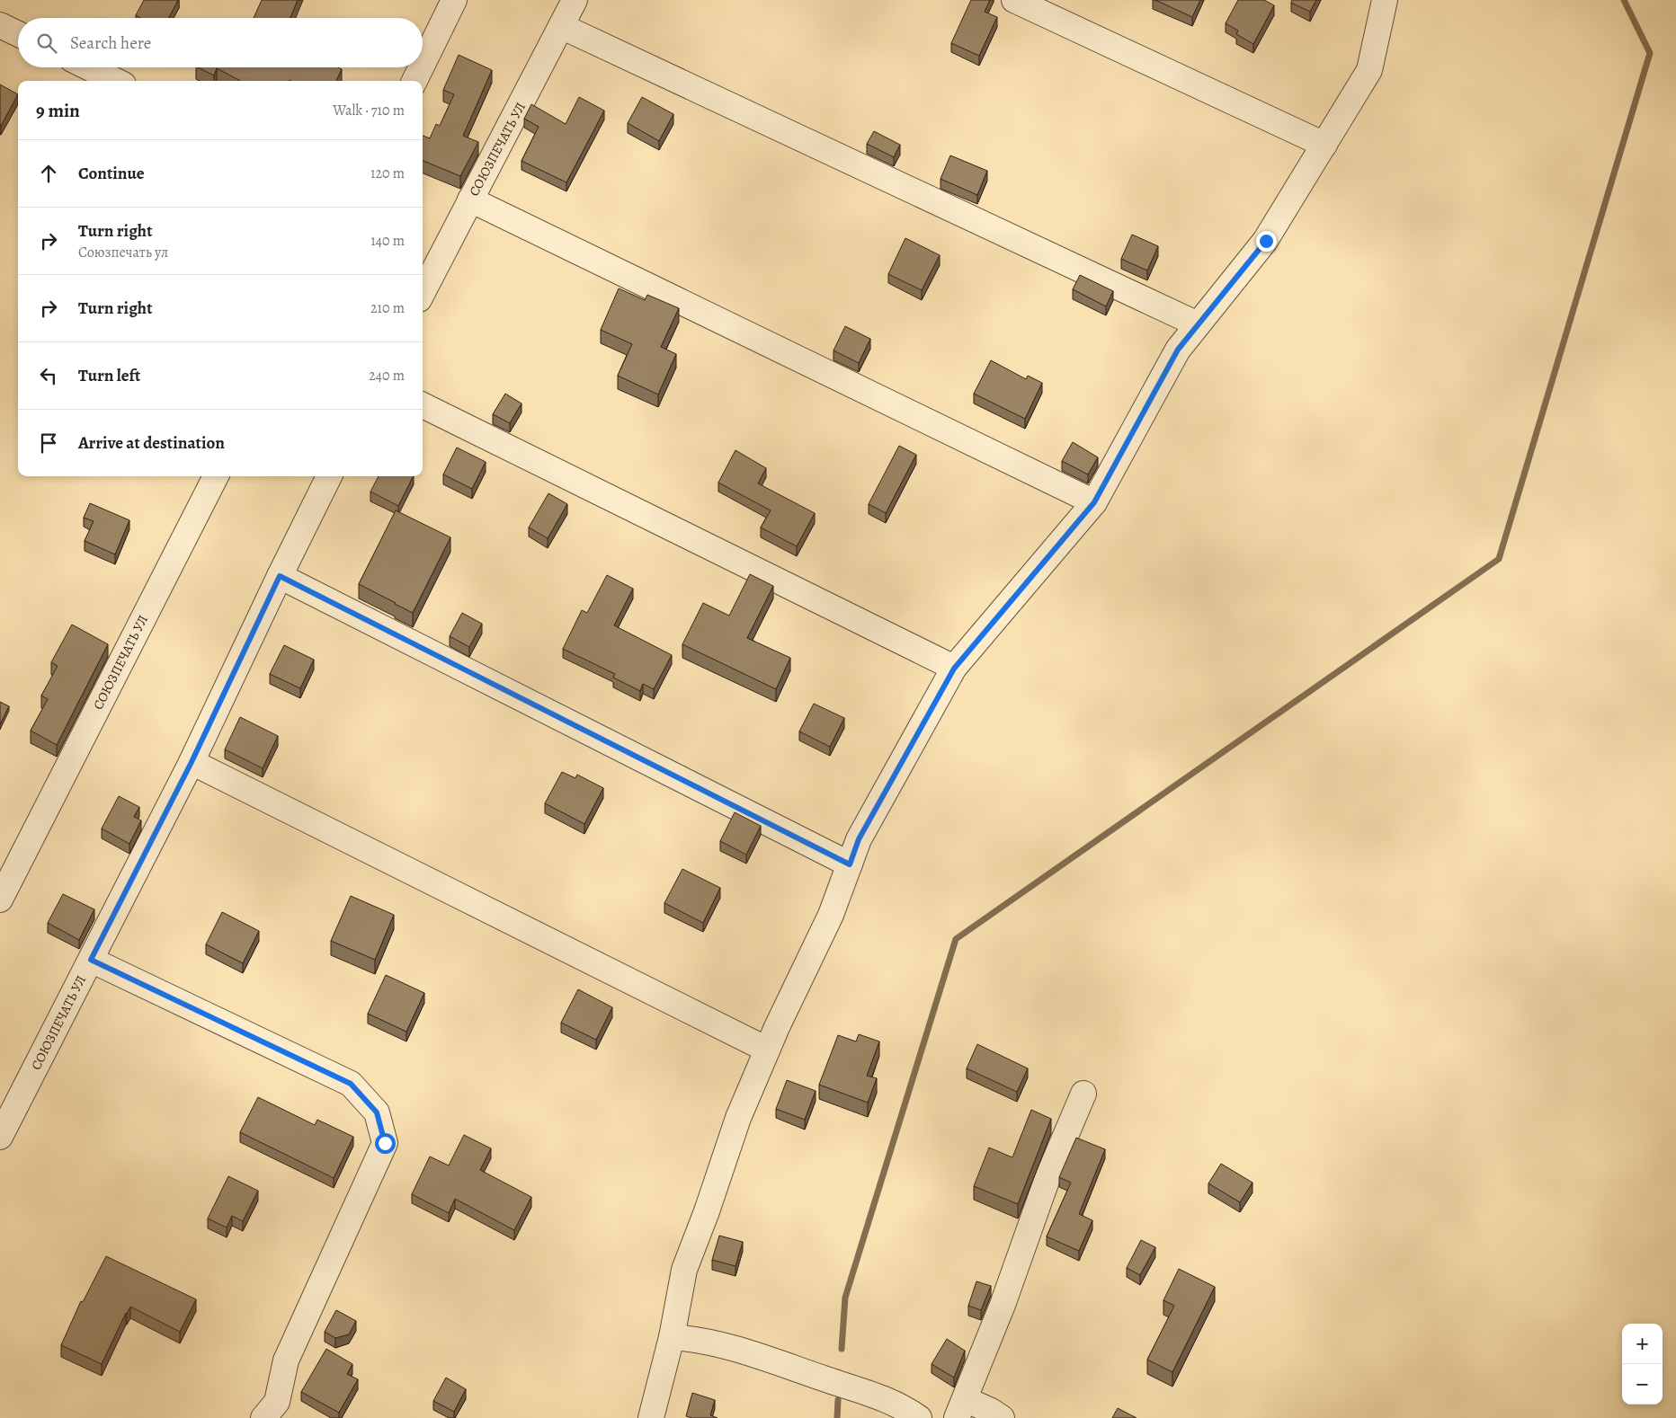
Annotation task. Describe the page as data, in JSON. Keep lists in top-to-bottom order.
{
  "streets": {
    "street": ["СОЮЗПЕЧАТЬ УЛ"]
  },
  "page": {
    "search": "Search here",
    "heading": ["9 min", "Walk · 710 m"],
    "list": [
      ["Continue", "120 m"],
      ["Turn right", "Союзпечать ул", "140 m"],
      ["Turn right", "210 m"],
      ["Turn left", "240 m"],
      "Arrive at destination"
    ],
    "map_buttons": ["+", "−"]
  }
}
